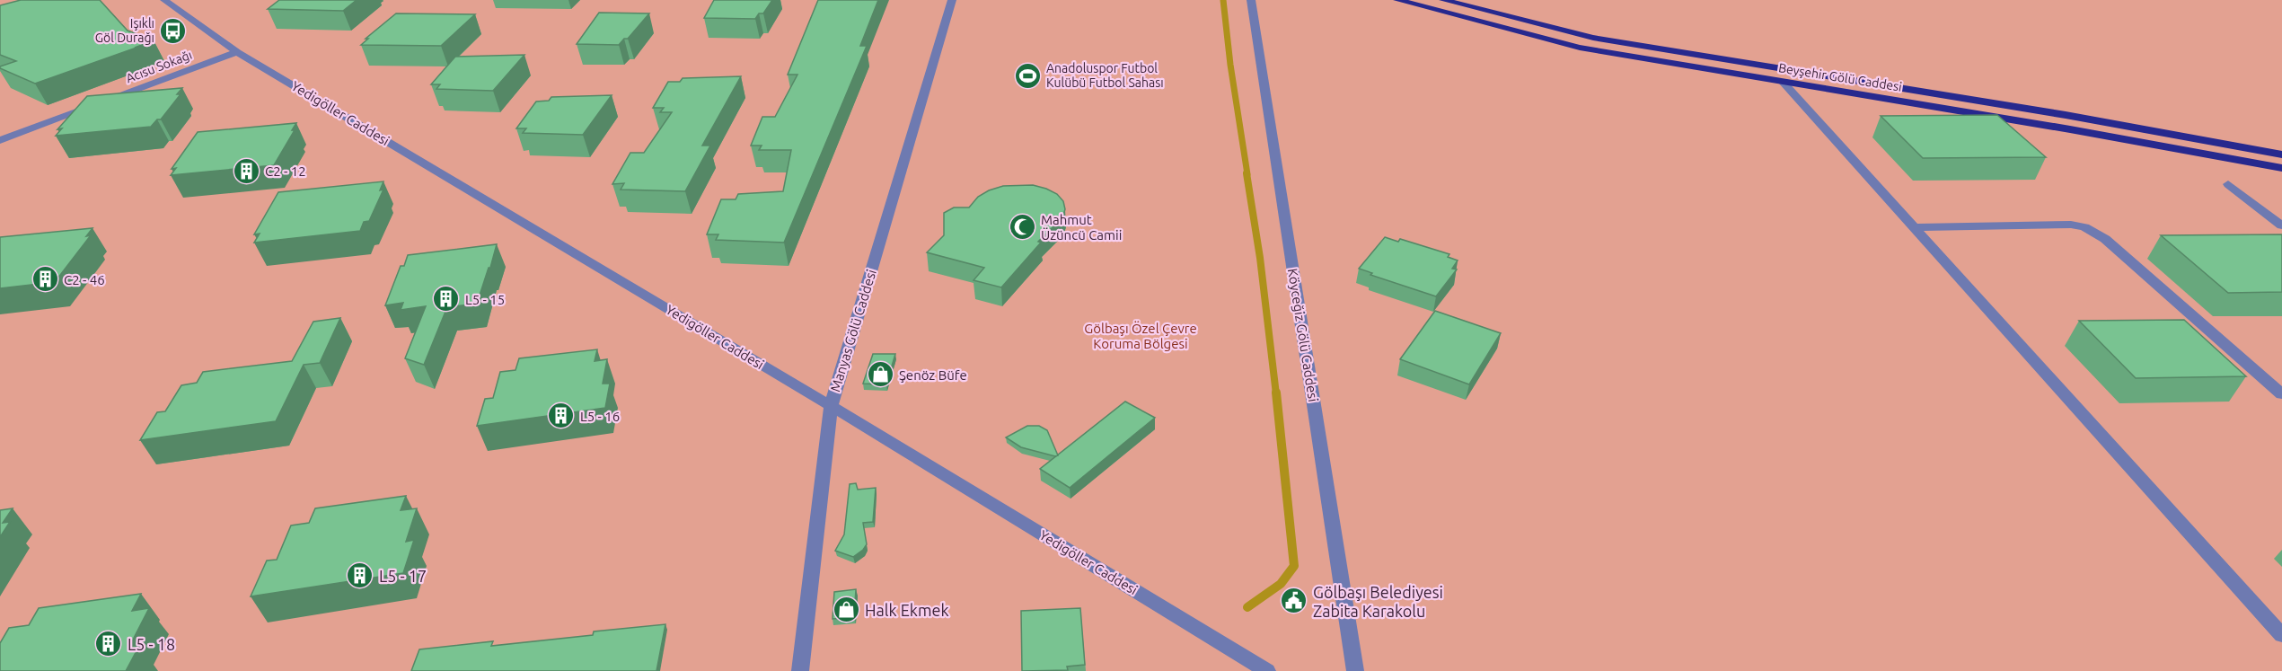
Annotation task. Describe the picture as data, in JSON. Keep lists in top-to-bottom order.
{
  "streets": {
    "main road": ["Beyşehir Gölü Caddesi"],
    "street": [
      "Acısu Sokağı",
      "Yedigöller Caddesi",
      "Manyas Gölü Caddesi",
      "Köyceğiz Gölü Caddesi"
    ]
  },
  "crossings": [
    ["Acısu Sokağı", "Yedigöller Caddesi"],
    ["Yedigöller Caddesi", "Manyas Gölü Caddesi"]
  ],
  "parks": ["Gölbaşı Özel Çevre Koruma Bölgesi"],
  "places": {
    "bus stop": ["Işıklı Göl Durağı"],
    "sports": ["Anadoluspor Futbol Kulübü Futbol Sahası"],
    "building": [
      "C2 - 12",
      "C2 - 46",
      "L5 - 15",
      "L5 - 16",
      "L5 - 17",
      "L5 - 18"
    ],
    "mosque": ["Mahmut Üzüncü Camii"],
    "shop": ["Şenöz Büfe", "Halk Ekmek"],
    "public building": ["Gölbaşı Belediyesi Zabita Karakolu"]
  }
}
